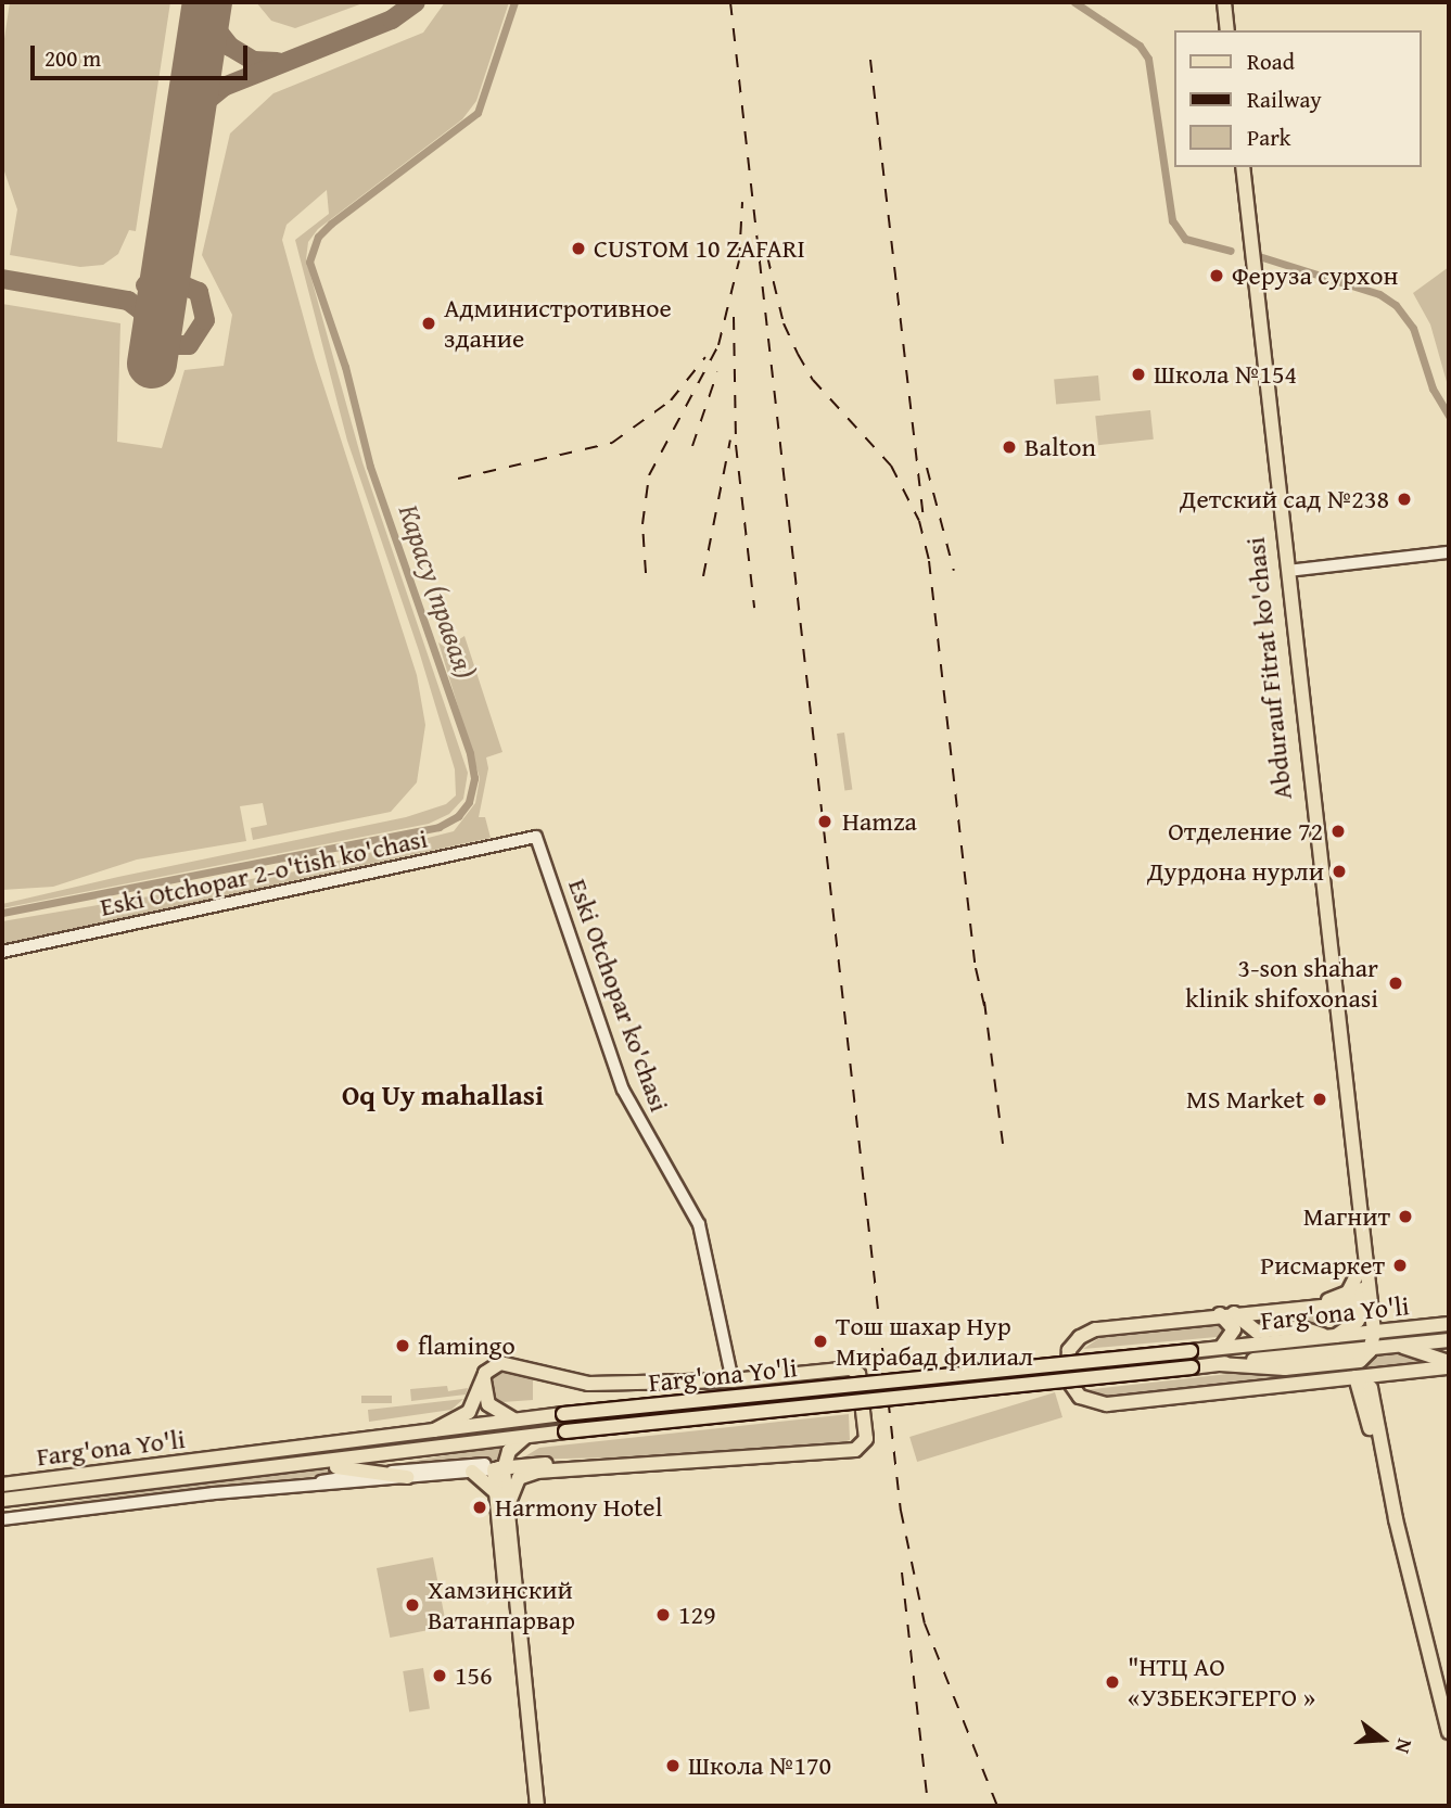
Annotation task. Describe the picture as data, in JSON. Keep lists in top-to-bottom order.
{
  "streets": {
    "main road": ["Abdurauf Fitrat ko'chasi", "Farg'ona Yo'li"],
    "street": ["Eski Otchopar 2-o'tish ko'chasi", "Eski Otchopar ko'chasi"]
  },
  "crossings": [
    ["Abdurauf Fitrat ko'chasi", "Farg'ona Yo'li"],
    ["Eski Otchopar 2-o'tish ko'chasi", "Eski Otchopar ko'chasi"]
  ],
  "districts": ["Oq Uy mahallasi"],
  "water": ["Карасу (правая)"],
  "places": [
    "CUSTOM 10 ZAFARI",
    "Феруза сурхон",
    "Администротивное здание",
    "Школа №154",
    "Balton",
    "Детский сад №238",
    "Hamza",
    "Отделение 72",
    "Дурдона нурли",
    "3-son shahar klinik shifoxonasi",
    "MS Market",
    "Магнит",
    "Рисмаркет",
    "Тош шахар Нур Мирабад филиал",
    "flamingo",
    "Harmony Hotel",
    "Хамзинский Ватанпарвар",
    "129",
    "156",
    "\"НТЦ АО «УЗБЕКЭГЕРГО »",
    "Школа №170"
  ],
  "legend": ["Road", "Railway", "Park"],
  "scale_bar": "200 m",
  "north": "right"
}
